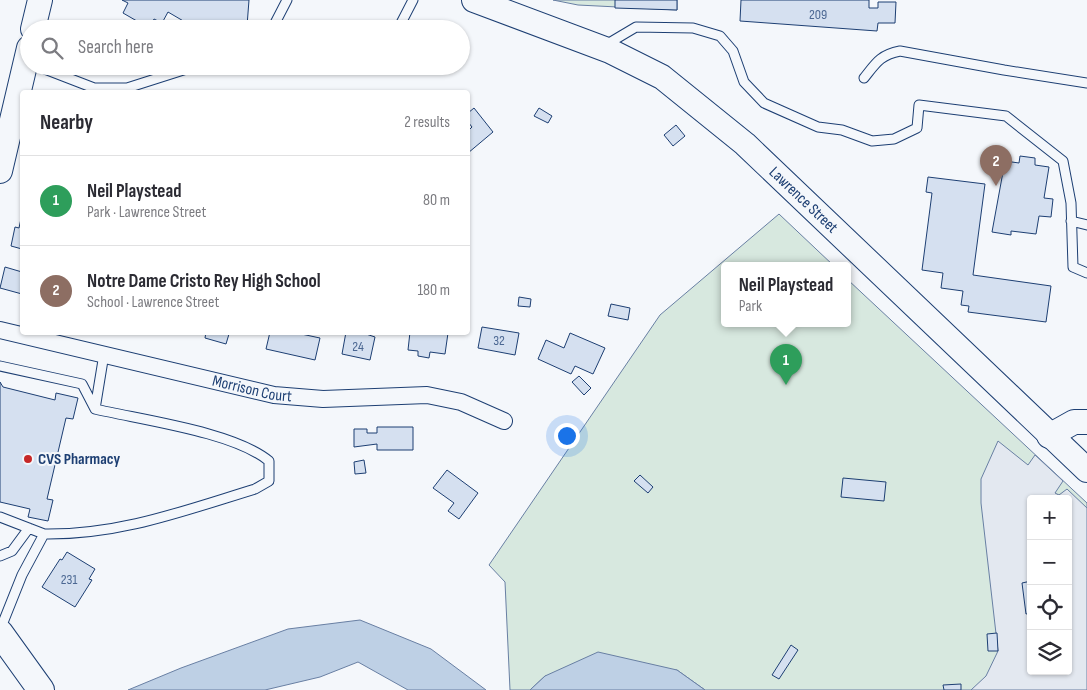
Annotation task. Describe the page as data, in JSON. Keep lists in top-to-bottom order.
{
  "streets": {
    "main road": ["Lawrence Street"],
    "street": ["Morrison Court"]
  },
  "places": ["CVS Pharmacy"],
  "house_numbers": [
    "209",
    "32",
    "24",
    "231"
  ],
  "page": {
    "search": "Search here",
    "heading": ["Nearby", "2 results"],
    "pins": ["2", "1"],
    "list": [
      {
        "mark": "1",
        "name": "Neil Playstead",
        "note": "Park · Lawrence Street",
        "value": "80 m"
      },
      {
        "mark": "2",
        "name": "Notre Dame Cristo Rey High School",
        "note": "School · Lawrence Street",
        "value": "180 m"
      }
    ],
    "popup": ["Neil Playstead", "Park"],
    "map_buttons": ["+", "−"]
  }
}
